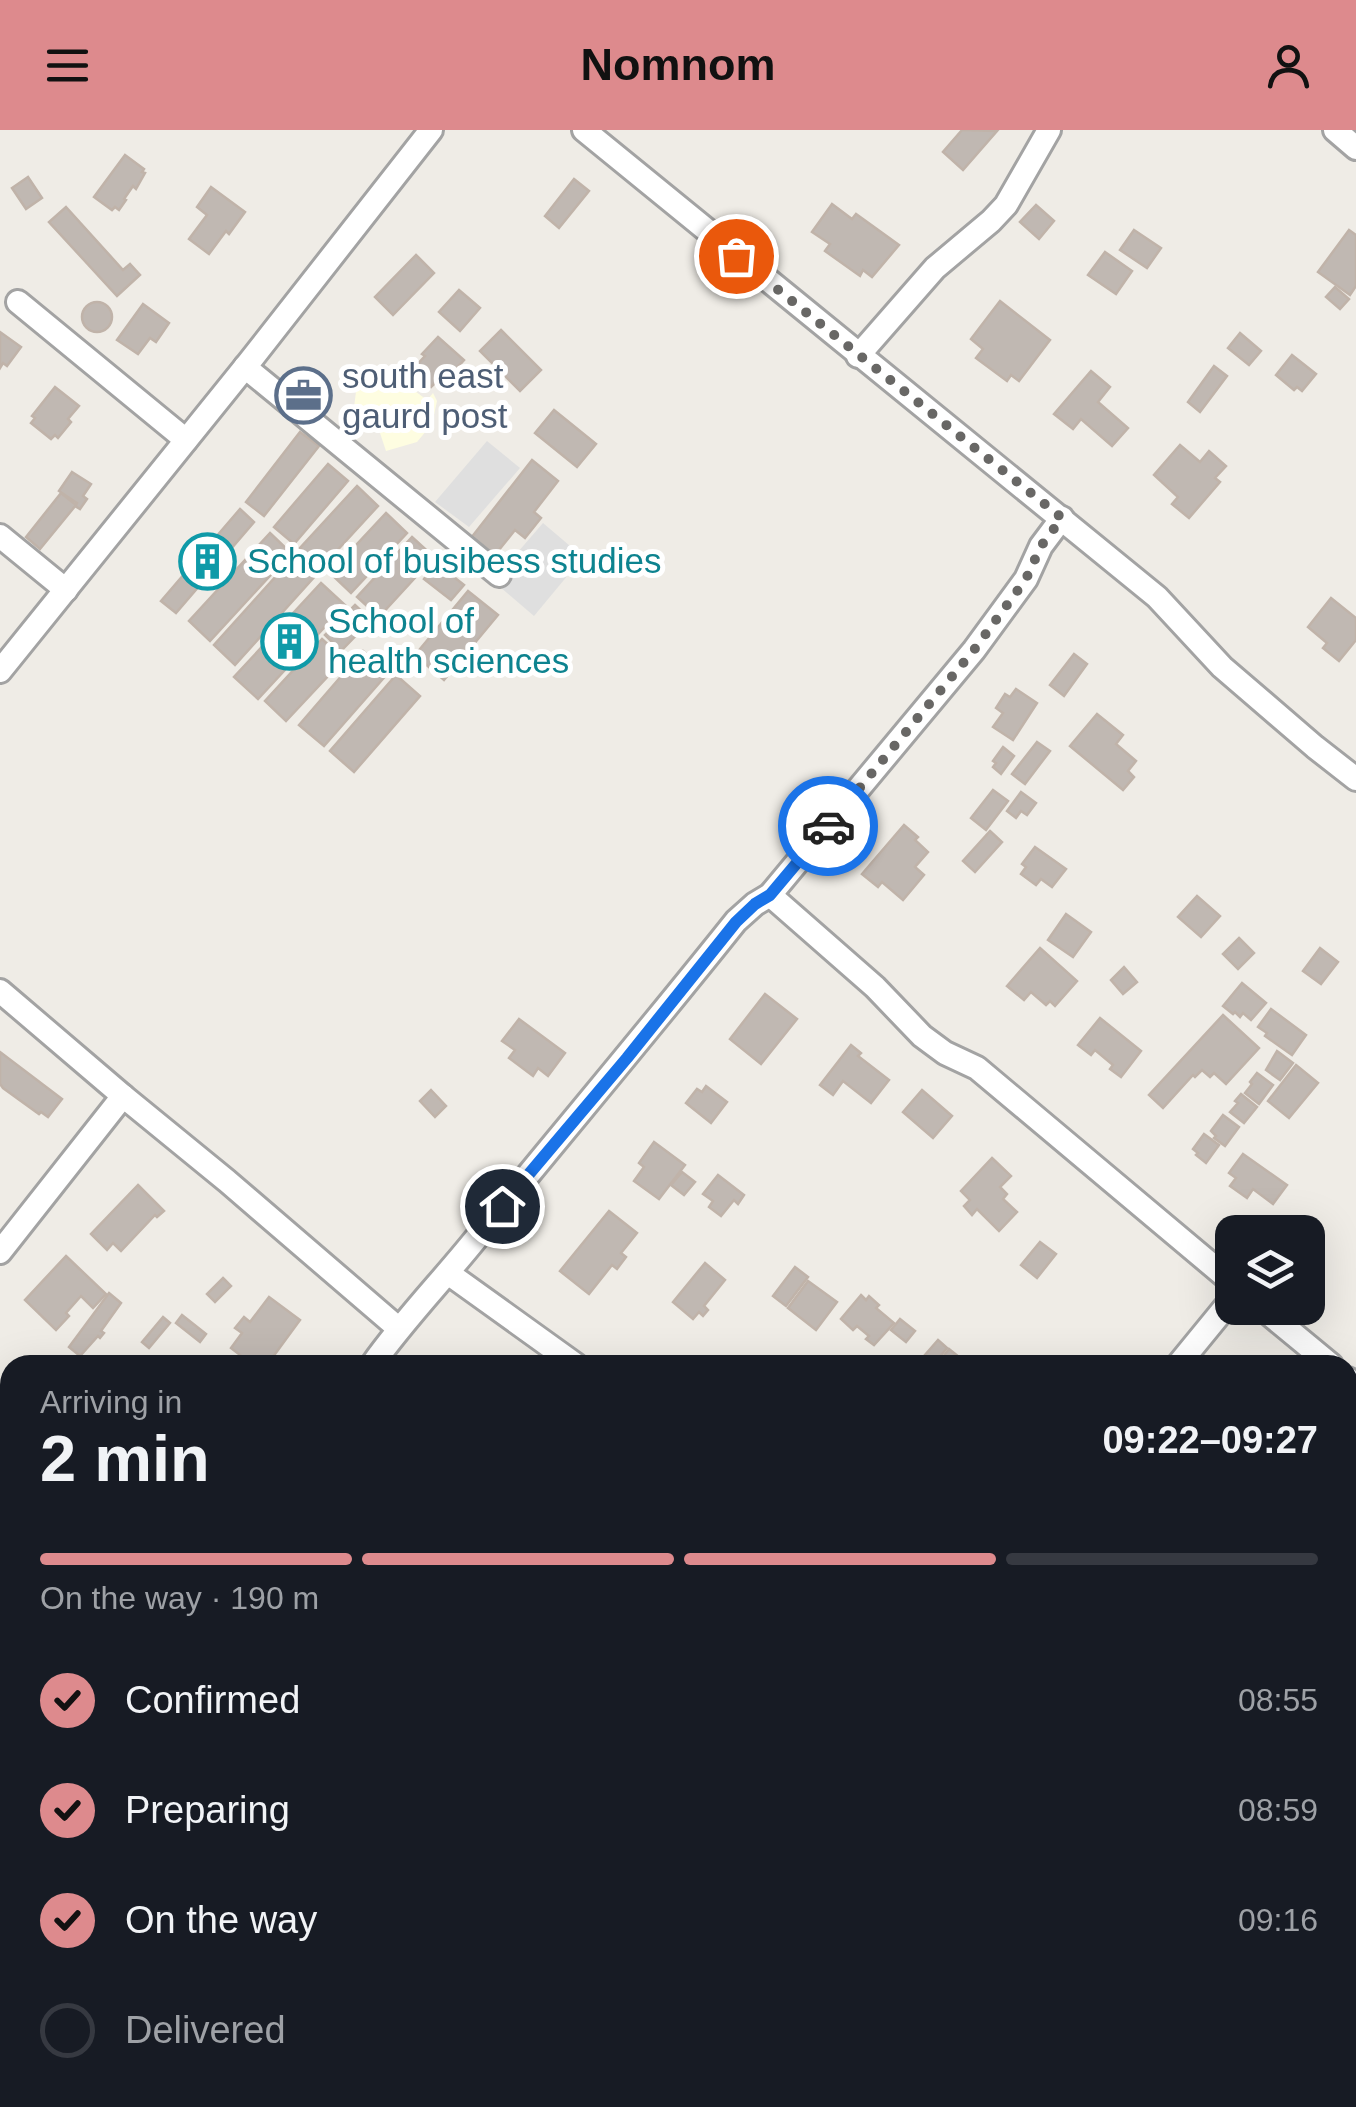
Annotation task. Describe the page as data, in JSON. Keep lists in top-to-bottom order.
{
  "places": {
    "office": ["south east gaurd post"],
    "building": ["School of busibess studies", "School of health sciences"]
  },
  "page": {
    "header": "Nomnom",
    "heading": ["2 min", "Arriving in", "09:22–09:27"],
    "bar": "On the way · 190 m",
    "list": [
      ["Confirmed", "08:55"],
      ["Preparing", "08:59"],
      ["On the way", "09:16"],
      "Delivered"
    ]
  }
}
